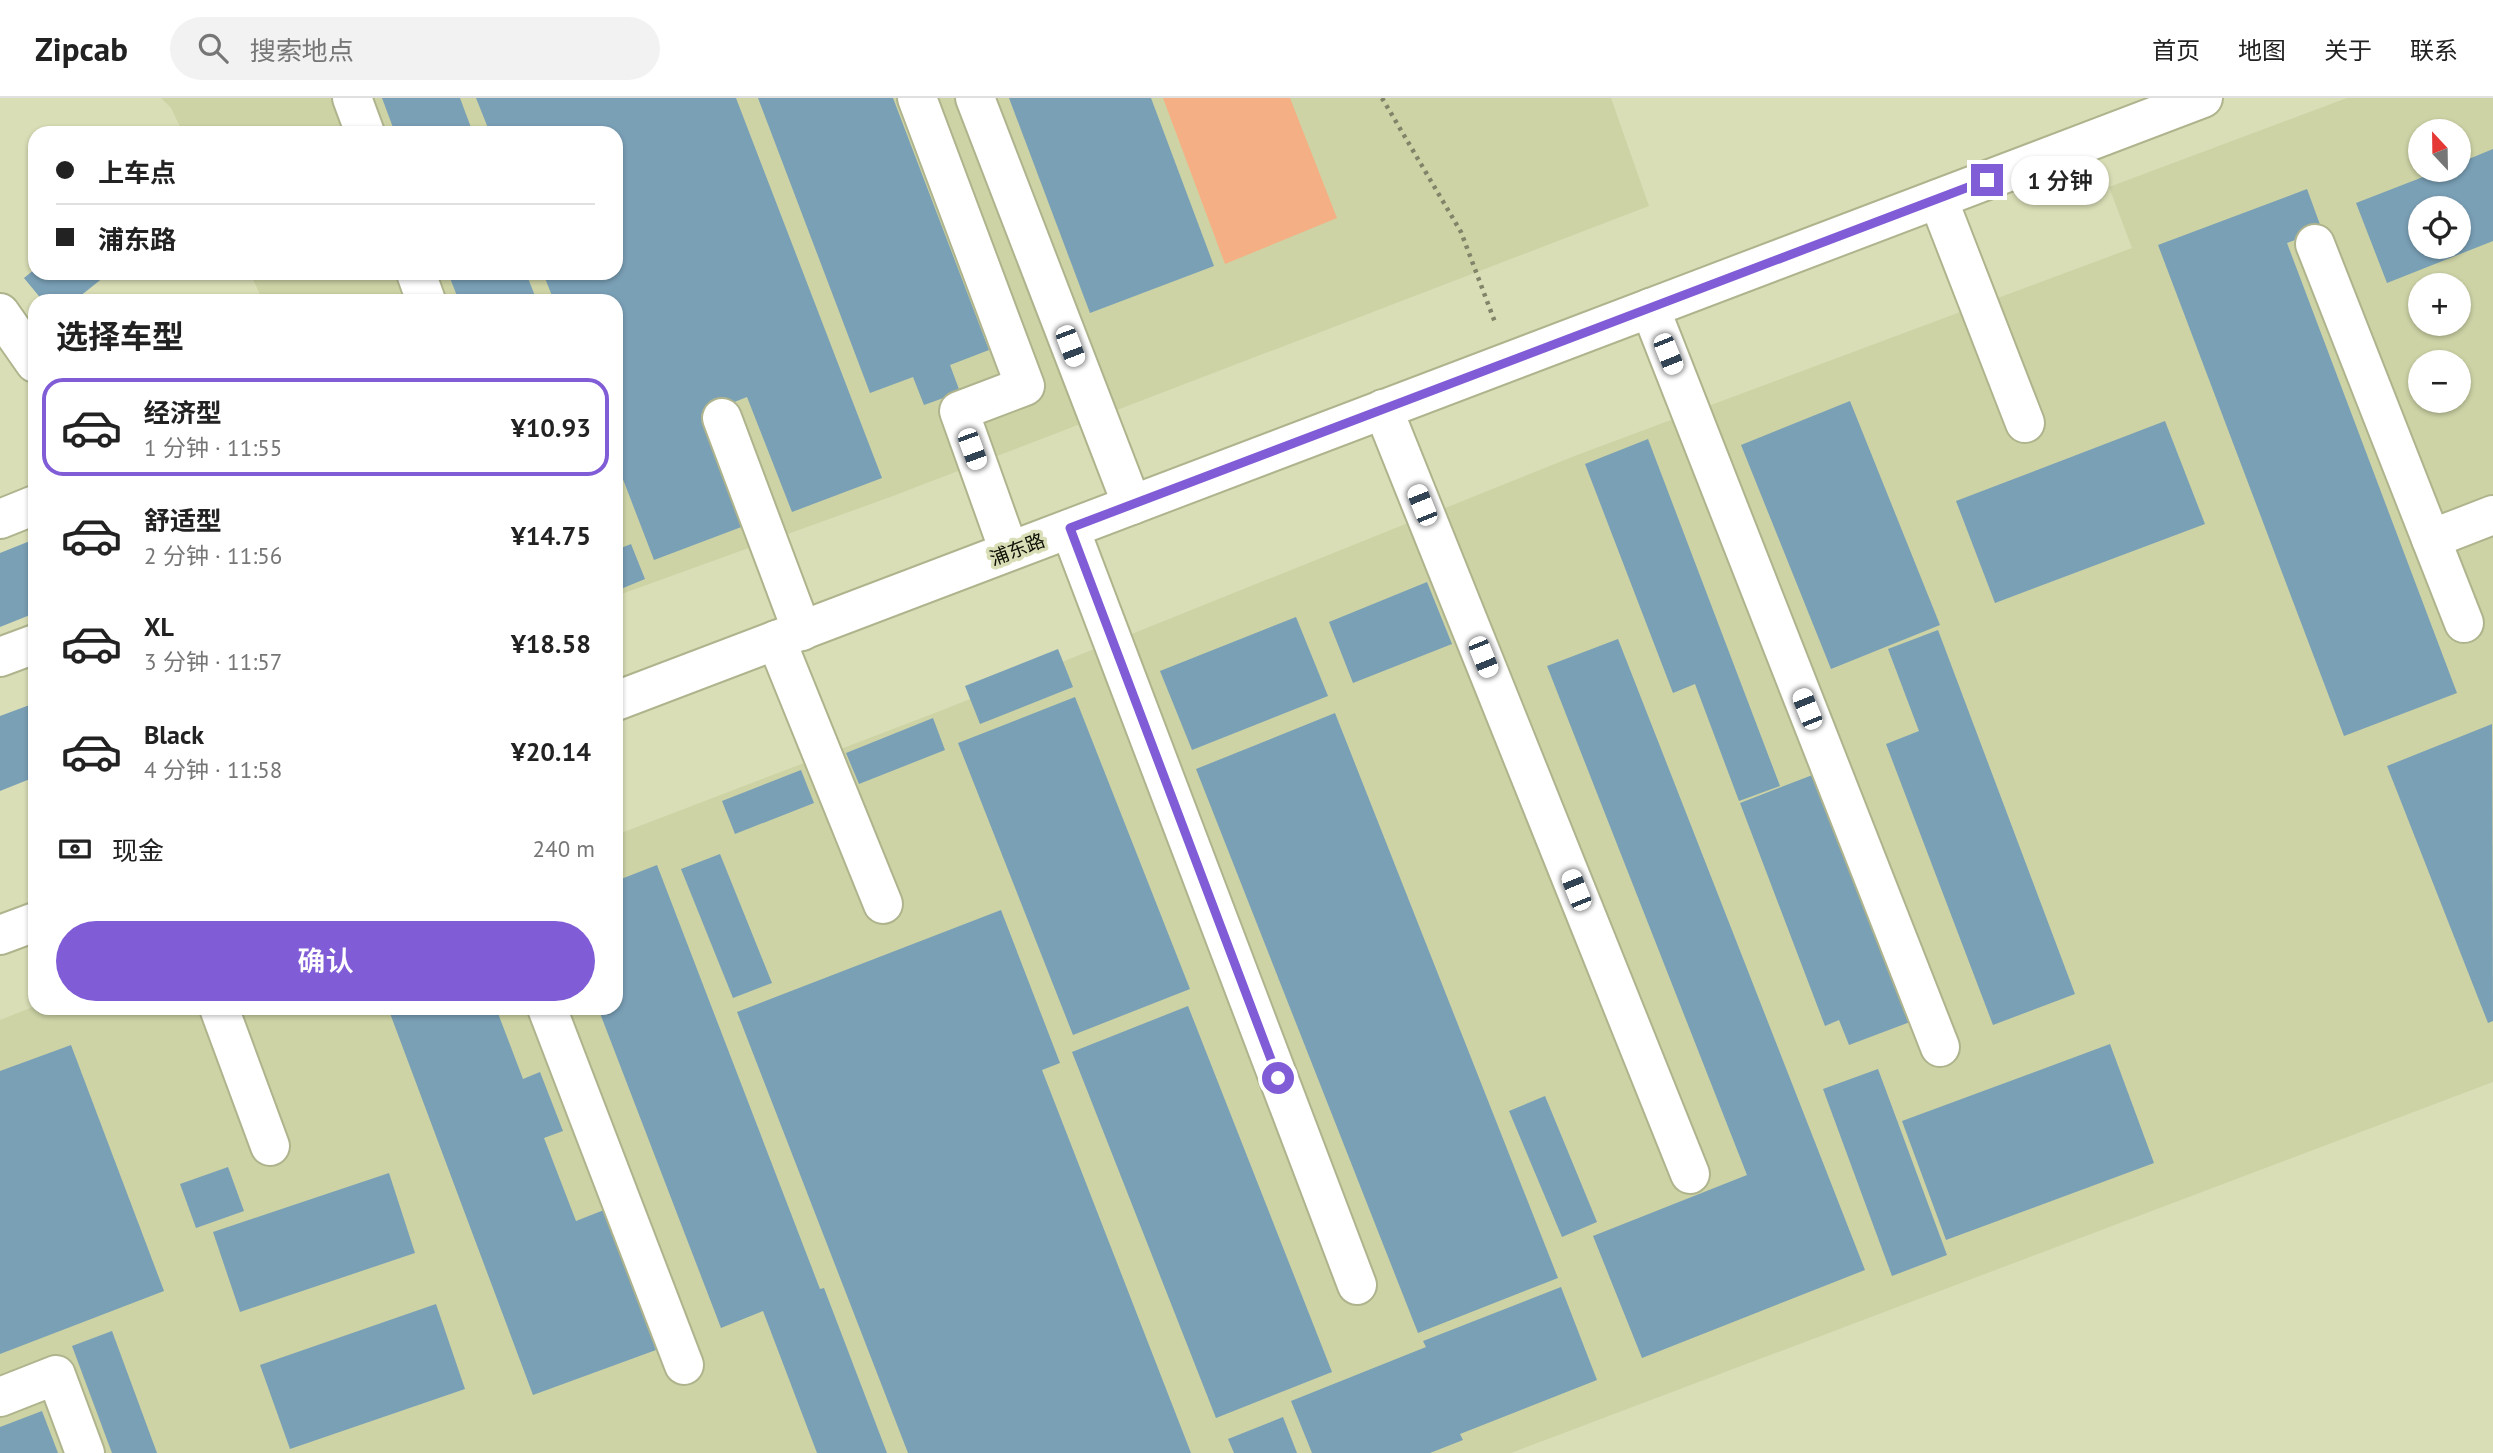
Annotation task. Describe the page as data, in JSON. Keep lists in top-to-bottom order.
{
  "streets": {
    "street": ["浦东路"]
  },
  "north": "top",
  "page": {
    "header": "Zipcab",
    "search": "搜索地点",
    "nav": [
      "首页",
      "地图",
      "关于",
      "联系"
    ],
    "map_buttons": ["+", "−"],
    "banner": ["上车点", "浦东路"],
    "bubble": "1 分钟",
    "heading": "选择车型",
    "list": [
      {
        "name": "经济型",
        "note": "1 分钟 · 11:55",
        "value": "¥10.93"
      },
      {
        "name": "舒适型",
        "note": "2 分钟 · 11:56",
        "value": "¥14.75"
      },
      {
        "name": "XL",
        "note": "3 分钟 · 11:57",
        "value": "¥18.58"
      },
      {
        "name": "Black",
        "note": "4 分钟 · 11:58",
        "value": "¥20.14"
      }
    ],
    "pay": ["现金", "240 m"],
    "buttons": "确认"
  }
}
